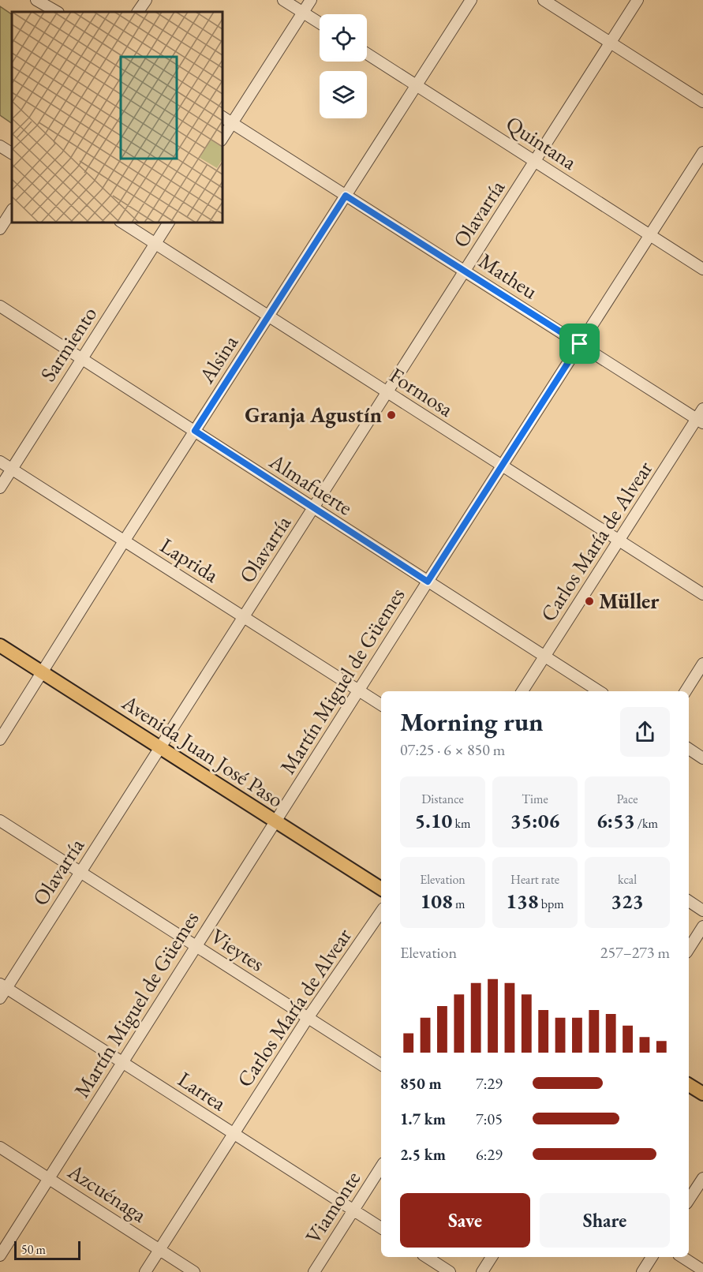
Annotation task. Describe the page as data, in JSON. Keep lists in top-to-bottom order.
{
  "streets": {
    "main road": ["Avenida Juan José Paso"],
    "street": [
      "Quintana",
      "Olavarría",
      "Matheu",
      "Sarmiento",
      "Alsina",
      "Formosa",
      "Almafuerte",
      "Carlos María de Alvear",
      "Laprida",
      "Martín Miguel de Güemes",
      "Vieytes",
      "Larrea",
      "Azcuénaga",
      "Viamonte"
    ]
  },
  "crossings": [
    ["Quintana", "Olavarría"],
    ["Quintana", "Alsina"],
    ["Quintana", "Martín Miguel de Güemes"],
    ["Olavarría", "Matheu"],
    ["Olavarría", "Formosa"],
    ["Olavarría", "Almafuerte"],
    ["Olavarría", "Laprida"],
    ["Olavarría", "Avenida Juan José Paso"],
    ["Olavarría", "Vieytes"],
    ["Olavarría", "Larrea"],
    ["Matheu", "Alsina"],
    ["Matheu", "Carlos María de Alvear"],
    ["Matheu", "Martín Miguel de Güemes"],
    ["Sarmiento", "Formosa"],
    ["Sarmiento", "Almafuerte"],
    ["Sarmiento", "Laprida"],
    ["Alsina", "Formosa"],
    ["Alsina", "Almafuerte"],
    ["Alsina", "Laprida"],
    ["Alsina", "Avenida Juan José Paso"],
    ["Formosa", "Carlos María de Alvear"],
    ["Formosa", "Martín Miguel de Güemes"],
    ["Almafuerte", "Carlos María de Alvear"],
    ["Almafuerte", "Martín Miguel de Güemes"],
    ["Carlos María de Alvear", "Vieytes"],
    ["Carlos María de Alvear", "Larrea"],
    ["Carlos María de Alvear", "Azcuénaga"],
    ["Laprida", "Martín Miguel de Güemes"],
    ["Martín Miguel de Güemes", "Avenida Juan José Paso"],
    ["Martín Miguel de Güemes", "Vieytes"],
    ["Martín Miguel de Güemes", "Larrea"],
    ["Martín Miguel de Güemes", "Azcuénaga"],
    ["Larrea", "Viamonte"]
  ],
  "places": ["Granja Agustín", "Müller"],
  "scale_bar": "50 m",
  "page": {
    "heading": ["Morning run", "07:25 · 6 × 850 m"],
    "stats": [
      ["Distance", "5.10 km"],
      ["Time", "35:06"],
      ["Pace", "6:53 /km"],
      ["Elevation", "108 m"],
      ["Heart rate", "138 bpm"],
      ["kcal", "323"]
    ],
    "chart": ["Elevation", "257–273 m"],
    "list": [
      {
        "name": "850 m",
        "note": "7:29"
      },
      {
        "name": "1.7 km",
        "note": "7:05"
      },
      {
        "name": "2.5 km",
        "note": "6:29"
      }
    ],
    "buttons": ["Save", "Share"],
    "scale": "50 m"
  }
}
